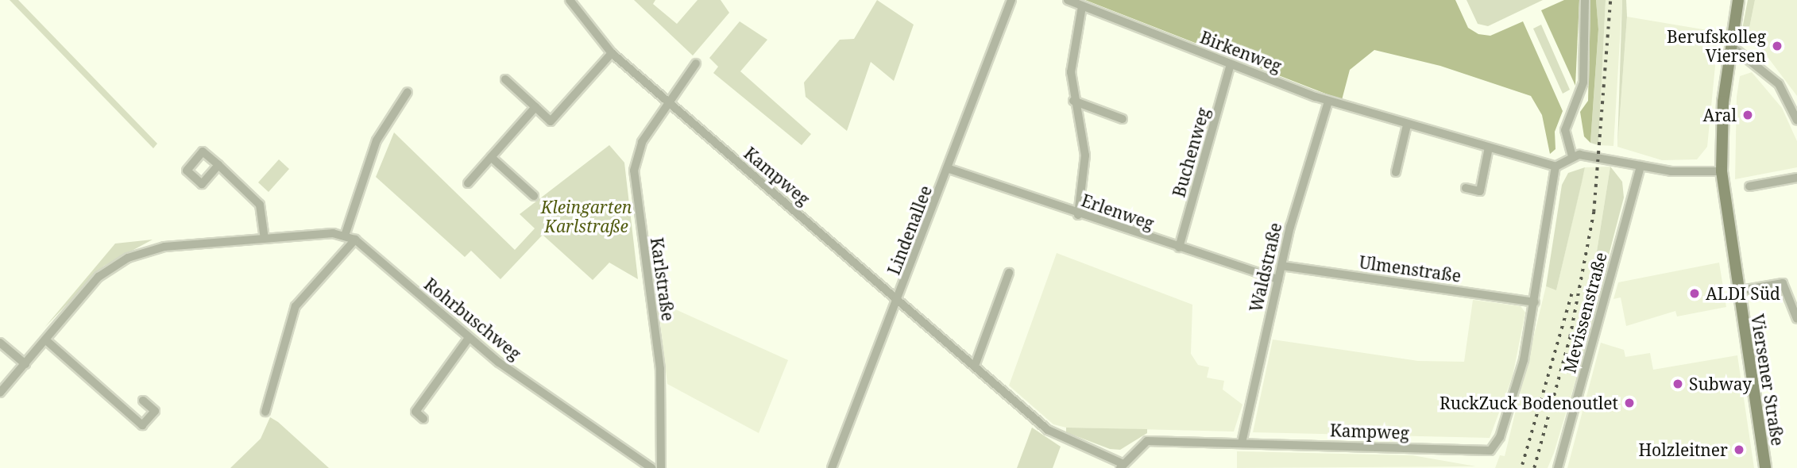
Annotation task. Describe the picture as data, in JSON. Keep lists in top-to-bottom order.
{
  "streets": {
    "main road": ["Viersener Straße"],
    "street": [
      "Birkenweg",
      "Buchenweg",
      "Kampweg",
      "Erlenweg",
      "Lindenallee",
      "Waldstraße",
      "Ulmenstraße",
      "Karlstraße",
      "Mevissenstraße",
      "Rohrbuschweg"
    ]
  },
  "crossings": [
    ["Birkenweg", "Buchenweg"],
    ["Birkenweg", "Kampweg"],
    ["Birkenweg", "Waldstraße"],
    ["Buchenweg", "Erlenweg"],
    ["Kampweg", "Lindenallee"],
    ["Kampweg", "Waldstraße"],
    ["Kampweg", "Ulmenstraße"],
    ["Kampweg", "Karlstraße"],
    ["Erlenweg", "Lindenallee"],
    ["Erlenweg", "Waldstraße"],
    ["Waldstraße", "Ulmenstraße"]
  ],
  "parks": ["Kleingarten Karlstraße"],
  "places": [
    "Berufskolleg Viersen",
    "Aral",
    "ALDI Süd",
    "Subway",
    "RuckZuck Bodenoutlet",
    "Holzleitner"
  ]
}
